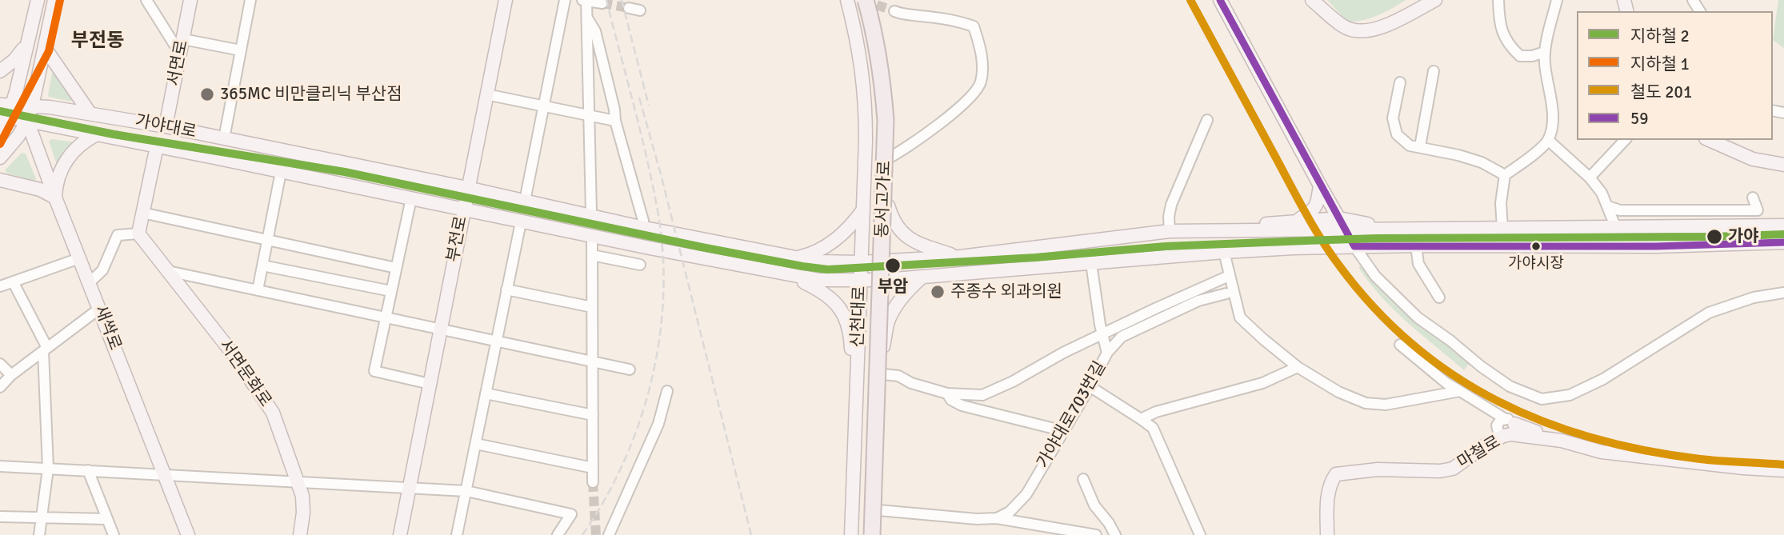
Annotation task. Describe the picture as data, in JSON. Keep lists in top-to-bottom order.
{
  "streets": {
    "highway": ["동서고가로"],
    "main road": [
      "서면로",
      "가야대로",
      "부전로",
      "신천대로",
      "새싹로",
      "서면문화로",
      "마철로"
    ],
    "street": ["가야대로703번길"]
  },
  "crossings": [
    ["서면로", "가야대로"],
    ["가야대로", "부전로"],
    ["가야대로", "신천대로"],
    ["가야대로", "새싹로"]
  ],
  "districts": ["부전동"],
  "places": [
    "365MC 비만클리닉 부산점",
    "가야",
    "가야시장",
    "부암",
    "주종수 외과의원"
  ],
  "lines": [
    "metro line 1",
    "rail line 201",
    "transit line 59",
    "metro line 2"
  ],
  "legend": [
    "지하철 2",
    "지하철 1",
    "철도 201",
    "59"
  ]
}
